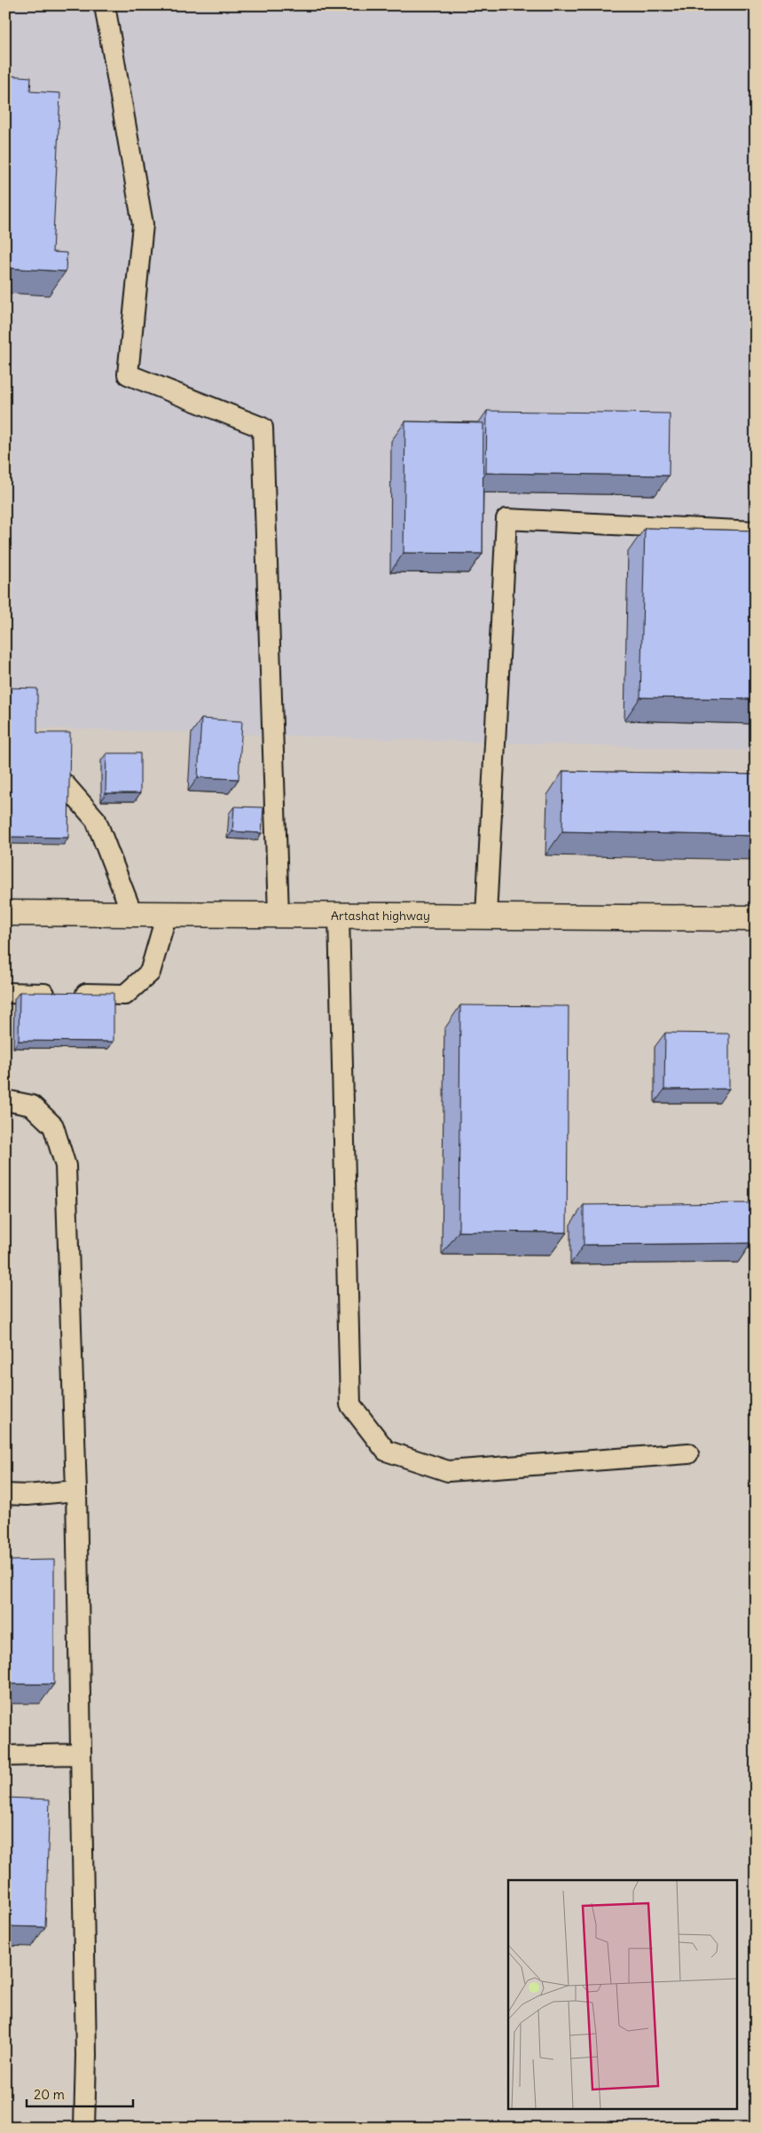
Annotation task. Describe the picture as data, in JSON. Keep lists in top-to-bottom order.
{
  "streets": {
    "main road": ["Artashat highway"]
  },
  "scale_bar": "20 m"
}
